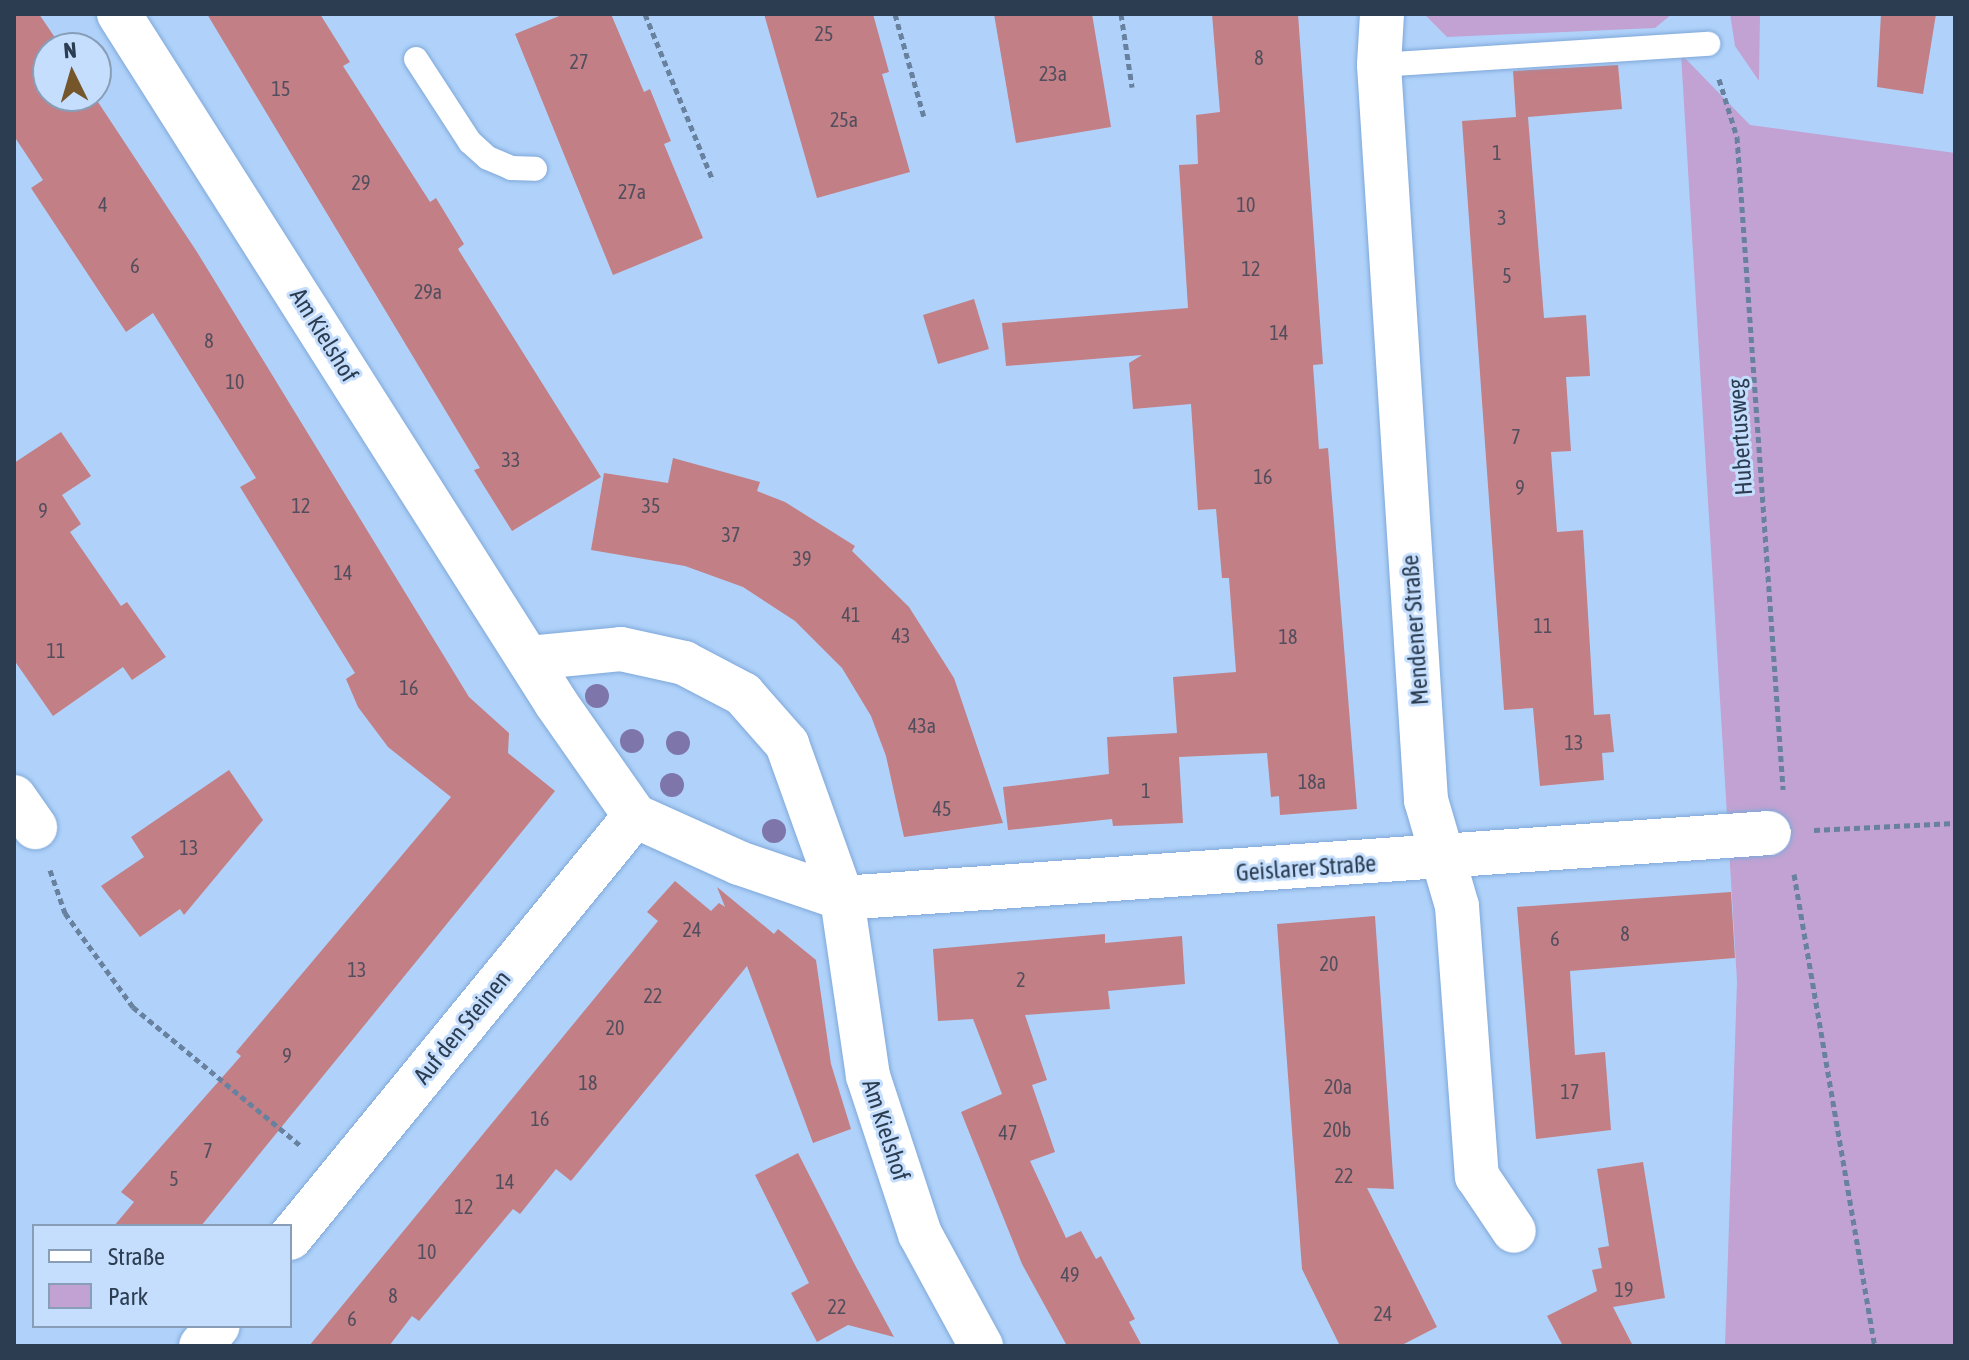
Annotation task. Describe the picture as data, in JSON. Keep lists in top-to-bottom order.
{
  "streets": {
    "street": [
      "Am Kielshof",
      "Mendener Straße",
      "Geislarer Straße",
      "Auf den Steinen"
    ],
    "path": ["Hubertusweg"]
  },
  "crossings": [
    ["Am Kielshof", "Geislarer Straße"],
    ["Am Kielshof", "Auf den Steinen"],
    ["Hubertusweg", "Geislarer Straße"],
    ["Mendener Straße", "Geislarer Straße"]
  ],
  "house_numbers": [
    "25",
    "8",
    "27",
    "23a",
    "15",
    "25a",
    "1",
    "29",
    "27a",
    "4",
    "10",
    "3",
    "6",
    "12",
    "5",
    "29a",
    "14",
    "8",
    "10",
    "7",
    "33",
    "16",
    "9",
    "12",
    "35",
    "9",
    "37",
    "39",
    "14",
    "41",
    "11",
    "43",
    "18",
    "11",
    "16",
    "43a",
    "13",
    "18a",
    "1",
    "45",
    "13",
    "24",
    "8",
    "6",
    "20",
    "13",
    "2",
    "22",
    "20",
    "9",
    "18",
    "20a",
    "17",
    "16",
    "20b",
    "47",
    "7",
    "22",
    "5",
    "14",
    "12",
    "10",
    "49",
    "19",
    "8",
    "22",
    "24",
    "6"
  ],
  "legend": ["Straße", "Park"],
  "north": "top"
}
